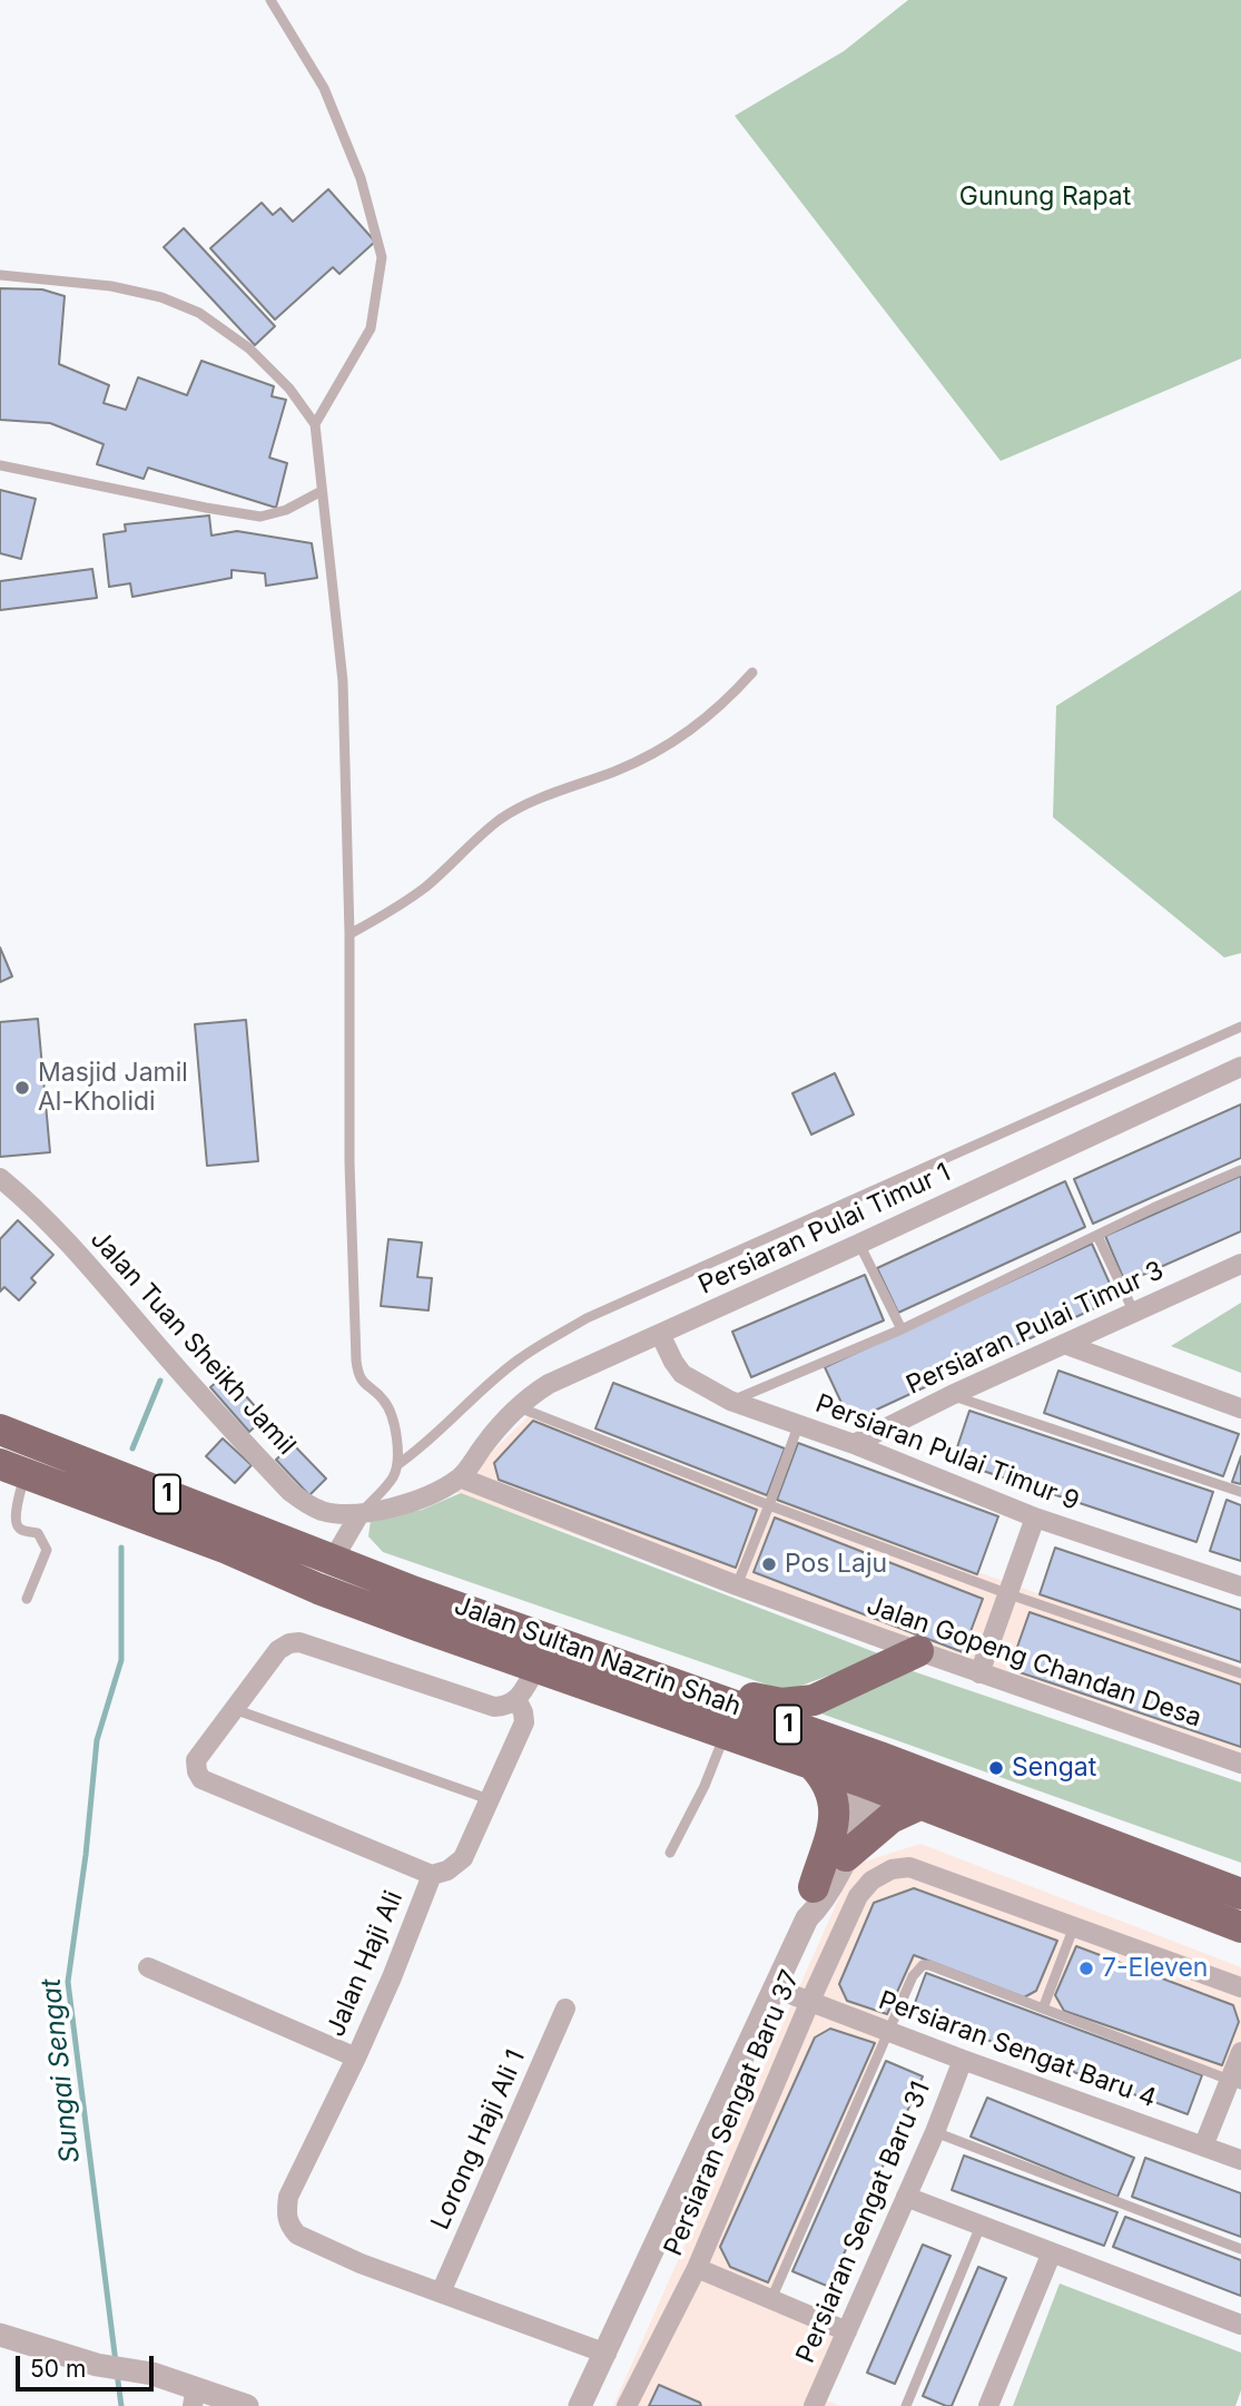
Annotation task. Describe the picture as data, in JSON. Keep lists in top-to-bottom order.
{
  "streets": {
    "highway": ["1", "Jalan Sultan Nazrin Shah"],
    "street": [
      "Persiaran Pulai Timur 1",
      "Persiaran Pulai Timur 3",
      "Jalan Tuan Sheikh Jamil",
      "Persiaran Pulai Timur 9",
      "Jalan Gopeng Chandan Desa",
      "Jalan Haji Ali",
      "Persiaran Sengat Baru 4",
      "Persiaran Sengat Baru 37",
      "Lorong Haji Ali 1",
      "Persiaran Sengat Baru 31"
    ]
  },
  "crossings": [
    ["Persiaran Pulai Timur 1", "Persiaran Pulai Timur 9"],
    ["Persiaran Pulai Timur 1", "Jalan Gopeng Chandan Desa"],
    ["Persiaran Pulai Timur 3", "Persiaran Pulai Timur 9"],
    ["Jalan Haji Ali", "Lorong Haji Ali 1"],
    ["Persiaran Sengat Baru 4", "Persiaran Sengat Baru 37"],
    ["Persiaran Sengat Baru 4", "Persiaran Sengat Baru 31"]
  ],
  "water": ["Sungai Sengat"],
  "parks": ["Gunung Rapat"],
  "places": [
    "Masjid Jamil Al-Kholidi",
    "Pos Laju",
    "Sengat",
    "7-Eleven"
  ],
  "scale_bar": "50 m"
}
